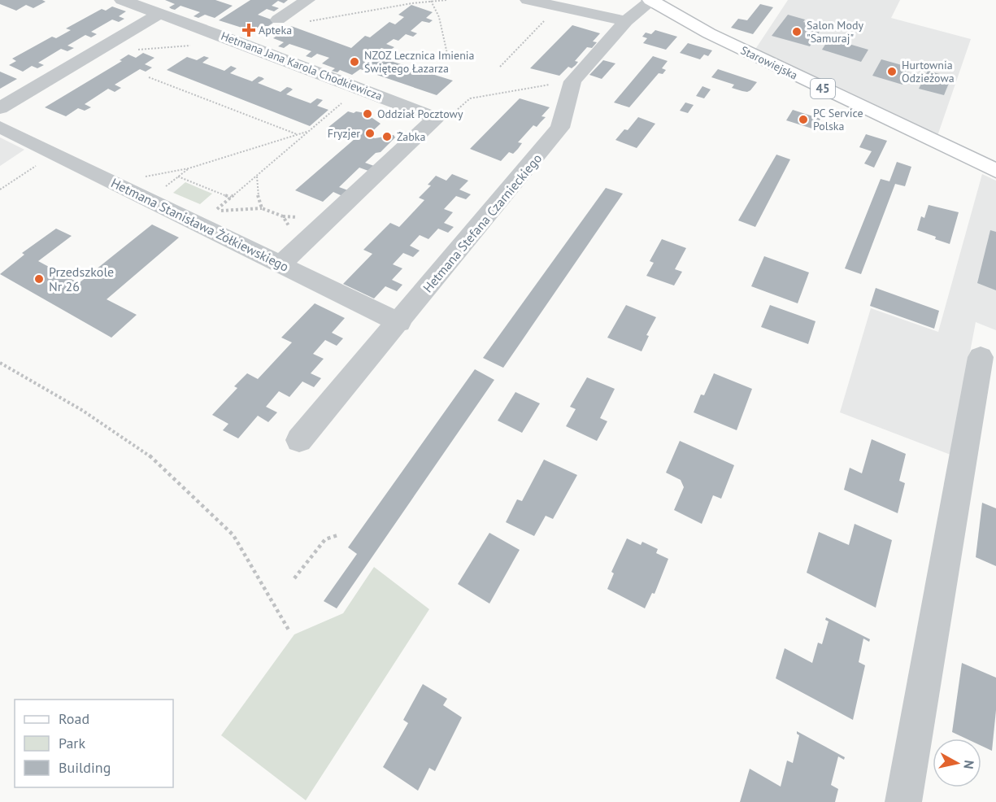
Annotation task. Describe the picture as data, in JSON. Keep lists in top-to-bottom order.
{
  "streets": {
    "main road": ["Starowiejska", "45"],
    "street": ["Hetmana Jana Karola Chodkiewicza", "Hetmana Stefana Czarnieckiego", "Hetmana Stanisława Żółkiewskiego"]
  },
  "crossings": [
    ["Starowiejska", "Hetmana Stefana Czarnieckiego"],
    ["Hetmana Stefana Czarnieckiego", "Hetmana Stanisława Żółkiewskiego"]
  ],
  "places": {
    "health": ["Apteka"],
    "other": [
      "Salon Mody \"Samuraj\"",
      "NZOZ Lecznica Imienia Świętego Łazarza",
      "Hurtownia Odzieżowa",
      "Oddział Pocztowy",
      "PC Service Polska",
      "Fryzjer",
      "Żabka",
      "Przedszkole Nr 26"
    ]
  },
  "legend": ["Road", "Park", "Building"],
  "north": "right"
}
